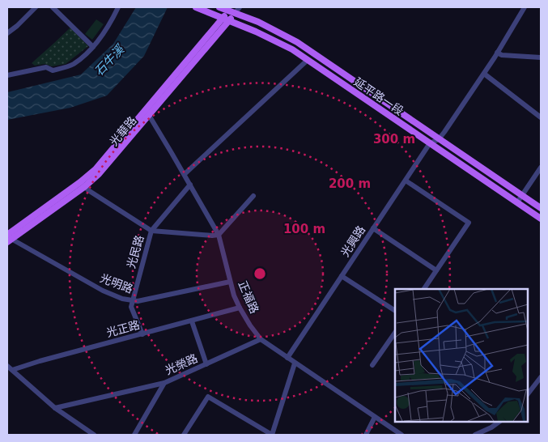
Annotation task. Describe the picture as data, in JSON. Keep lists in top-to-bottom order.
{
  "streets": {
    "main road": ["延平路一段", "光華路"],
    "street": [
      "光興路",
      "光民路",
      "光明路",
      "正福路",
      "光正路",
      "光榮路"
    ]
  },
  "crossings": [
    ["延平路一段", "光華路"],
    ["延平路一段", "光興路"],
    ["光華路", "光明路"],
    ["光華路", "正福路"],
    ["光興路", "正福路"],
    ["光民路", "光明路"],
    ["光民路", "正福路"],
    ["光民路", "光正路"],
    ["光明路", "正福路"],
    ["正福路", "光正路"],
    ["正福路", "光榮路"]
  ],
  "water": ["石牛溪"],
  "rings": ["300 m", "200 m", "100 m"]
}
